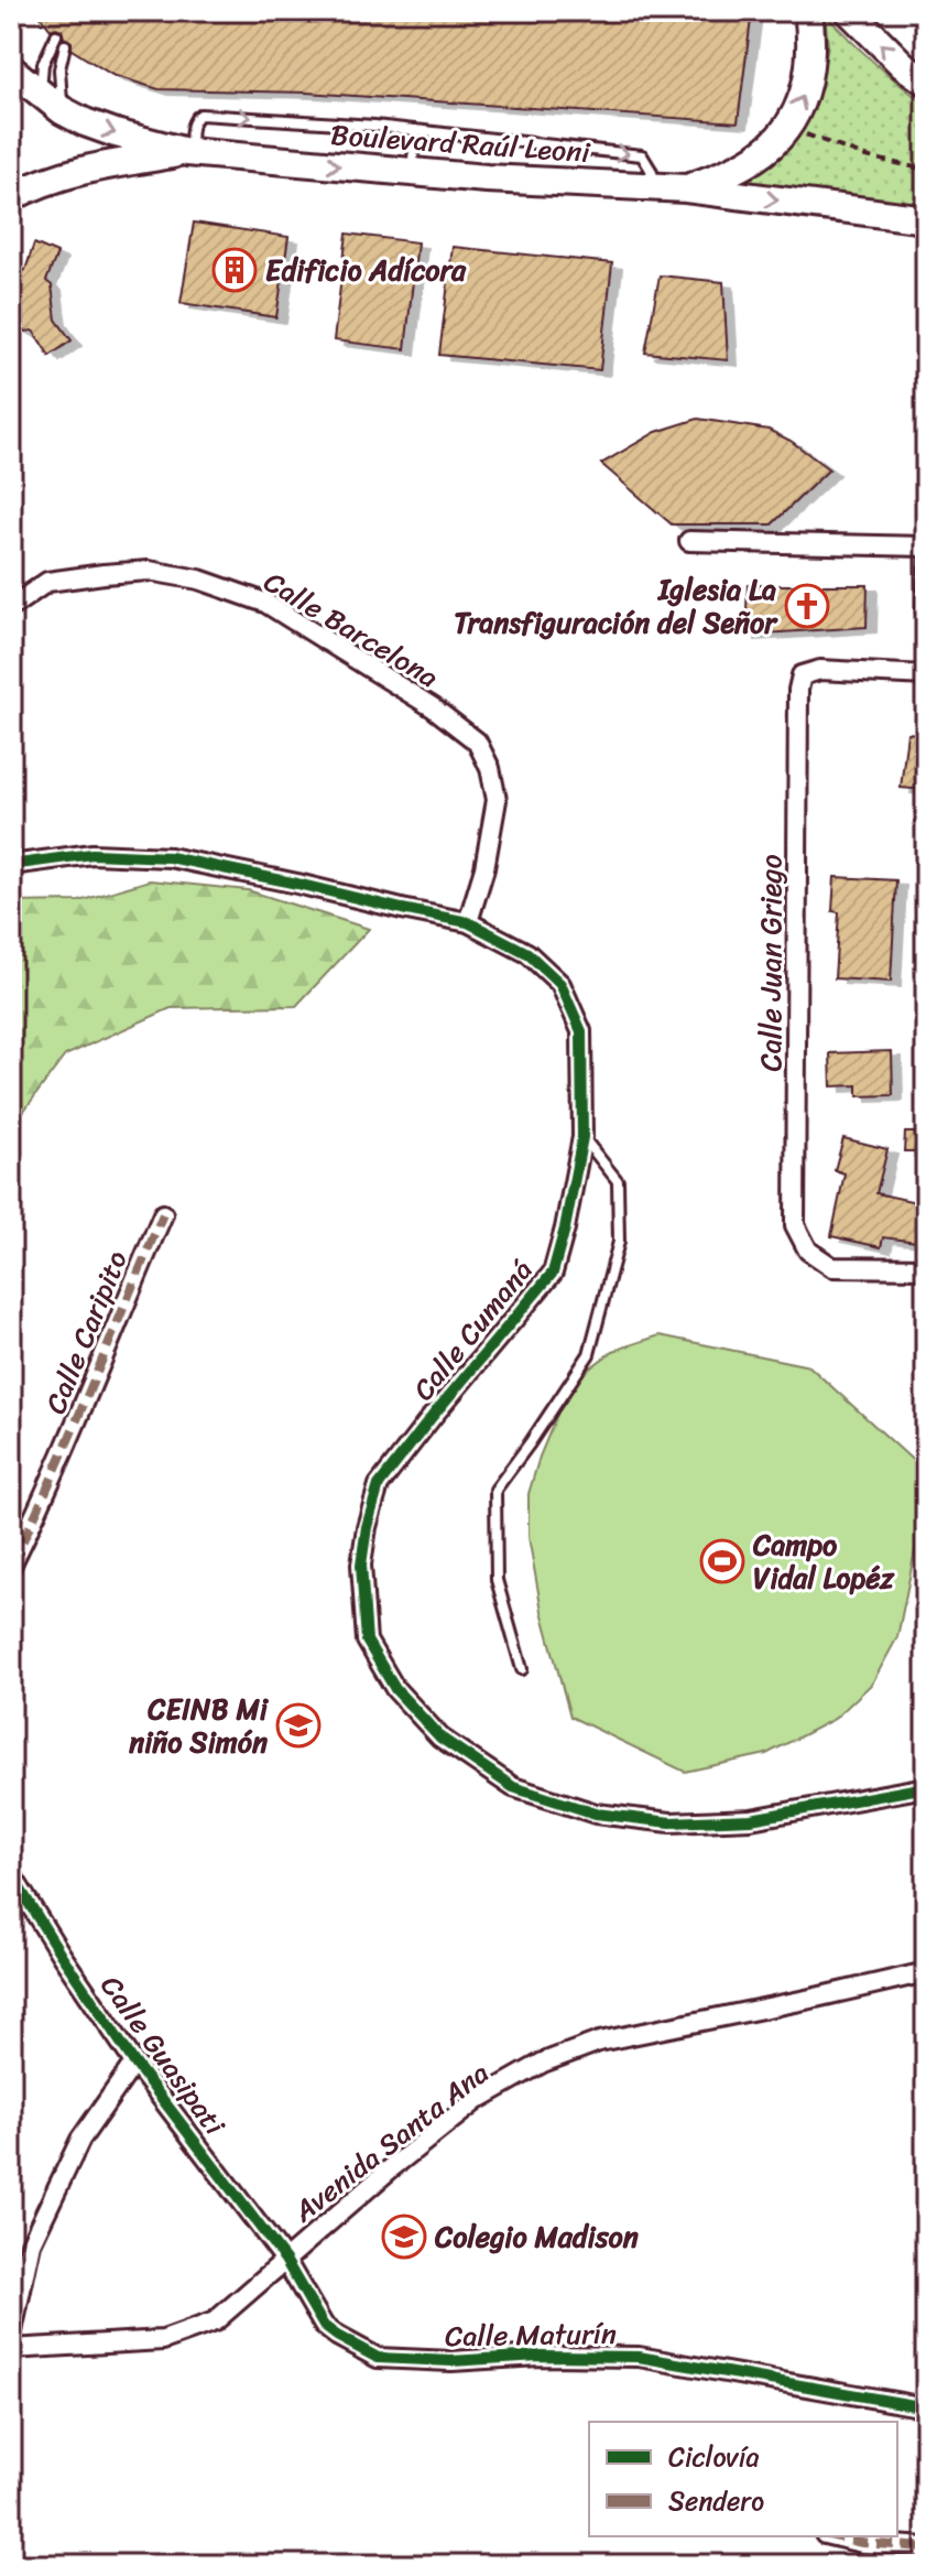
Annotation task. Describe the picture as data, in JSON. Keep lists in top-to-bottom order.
{
  "streets": {
    "main road": ["Boulevard Raúl Leoni"],
    "street": [
      "Calle Barcelona",
      "Calle Juan Griego",
      "Calle Cumaná",
      "Calle Caripito",
      "Calle Guasipati",
      "Avenida Santa Ana",
      "Calle Maturín"
    ]
  },
  "crossings": [
    ["Calle Barcelona", "Calle Cumaná"],
    ["Calle Guasipati", "Avenida Santa Ana"],
    ["Calle Guasipati", "Calle Maturín"],
    ["Avenida Santa Ana", "Calle Maturín"]
  ],
  "places": {
    "building": ["Edificio Adícora"],
    "church": ["Iglesia La Transfiguración del Señor"],
    "sports": ["Campo Vidal Lopéz"],
    "school or university": ["CEINB Mi niño Simón", "Colegio Madison"]
  },
  "legend": ["Ciclovía", "Sendero"]
}
